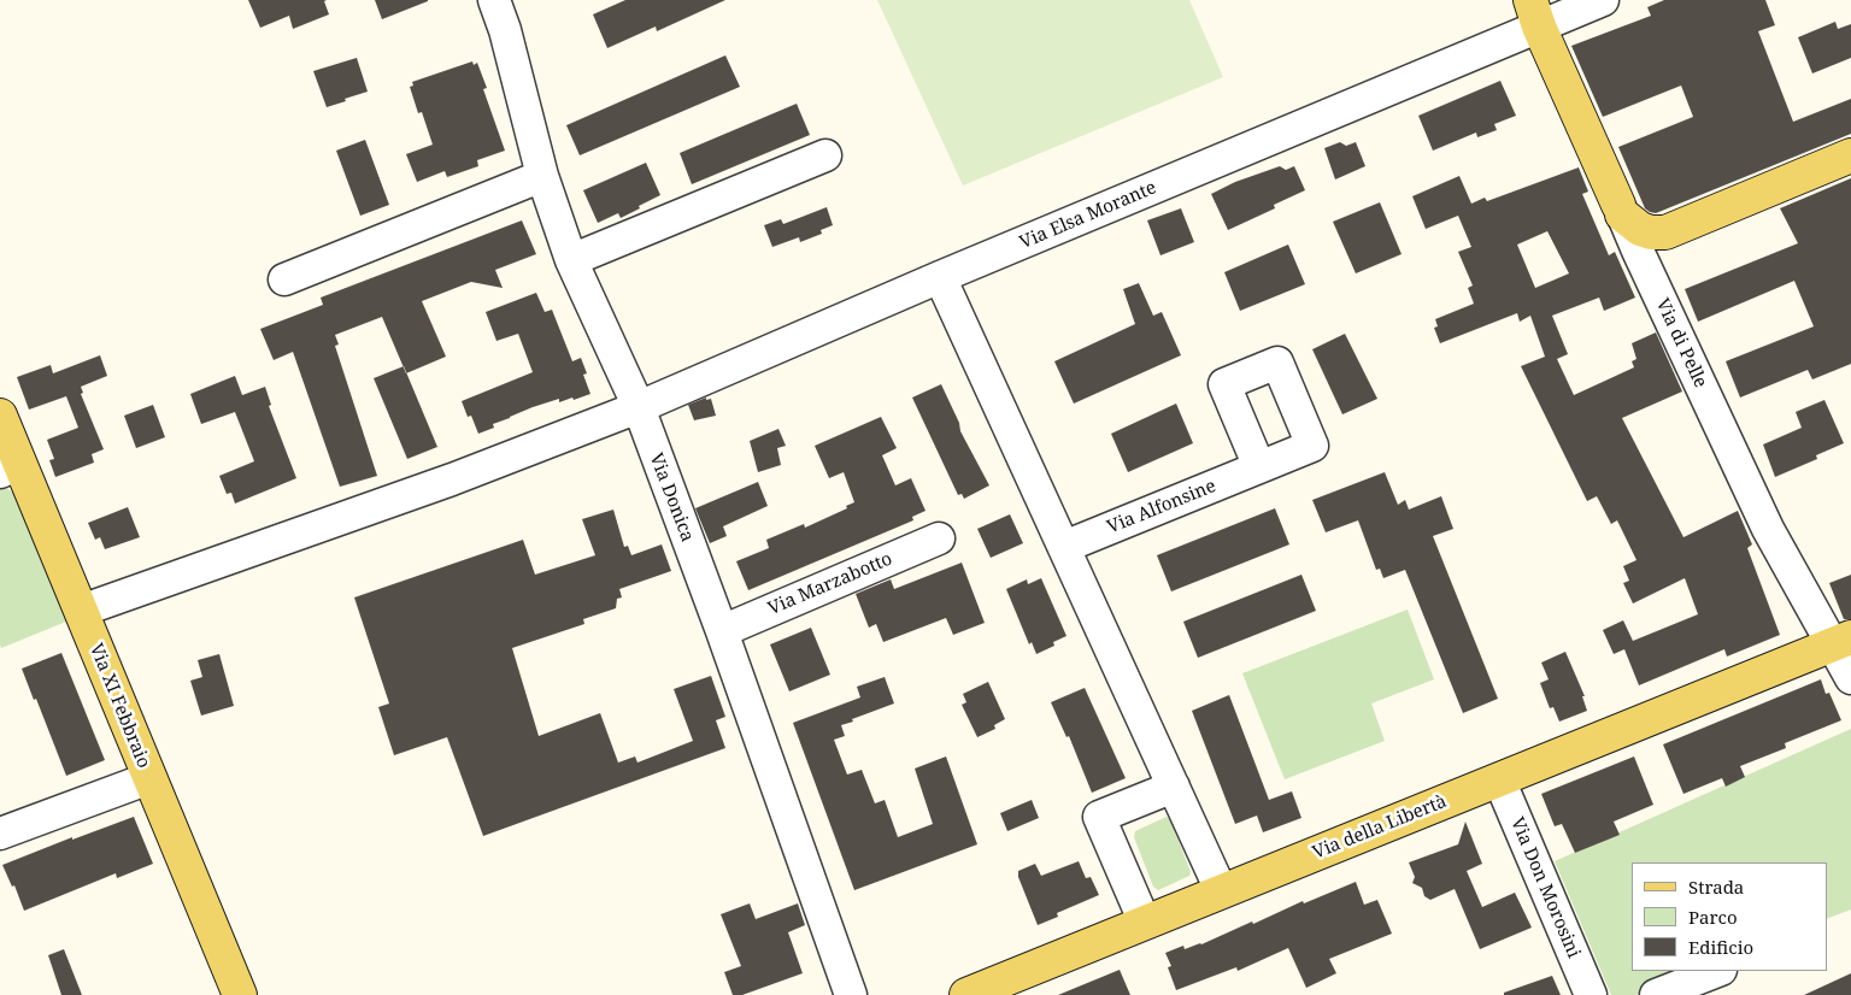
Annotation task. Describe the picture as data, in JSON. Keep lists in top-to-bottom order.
{
  "streets": {
    "main road": ["Via di Pelle", "Via XI Febbraio", "Via della Libertà"],
    "street": [
      "Via Elsa Morante",
      "Via Donica",
      "Via Alfonsine",
      "Via Marzabotto",
      "Via Don Morosini"
    ]
  },
  "crossings": [
    ["Via Elsa Morante", "Via di Pelle"],
    ["Via Elsa Morante", "Via Donica"],
    ["Via Elsa Morante", "Via XI Febbraio"],
    ["Via di Pelle", "Via della Libertà"],
    ["Via Donica", "Via Marzabotto"],
    ["Via della Libertà", "Via Don Morosini"]
  ],
  "legend": ["Strada", "Parco", "Edificio"]
}
